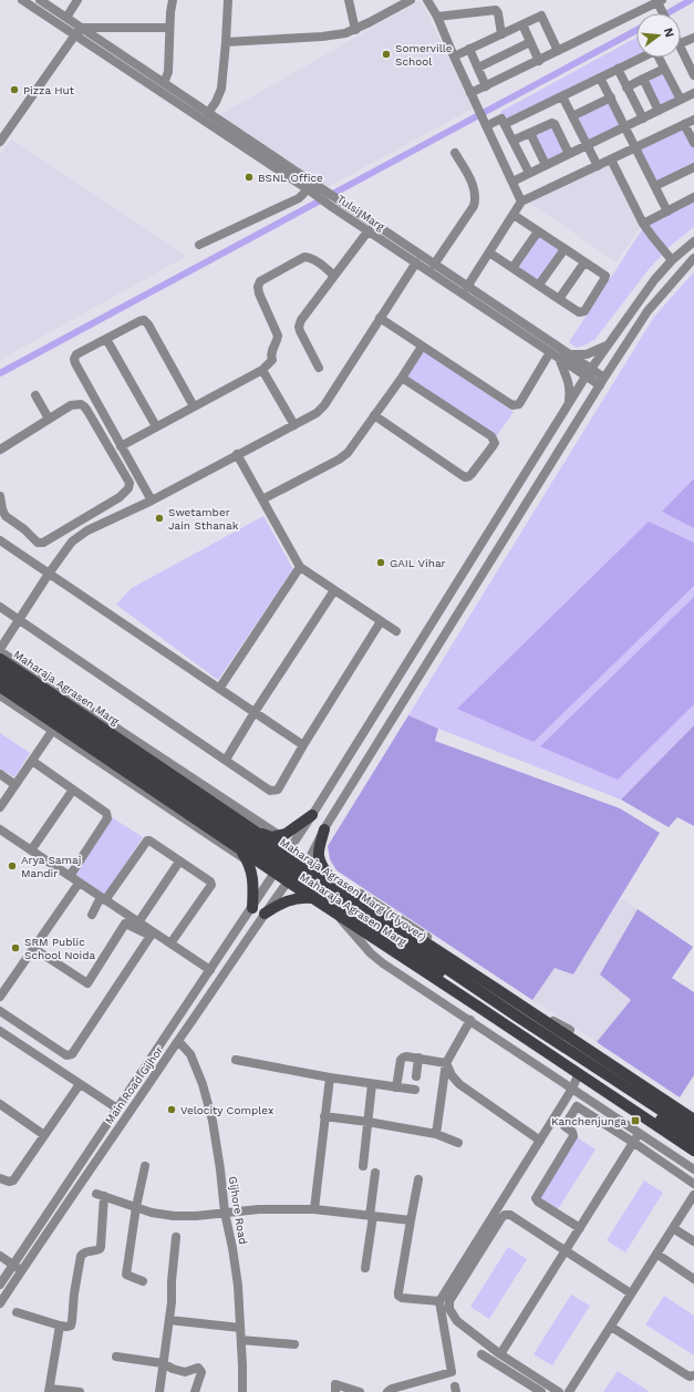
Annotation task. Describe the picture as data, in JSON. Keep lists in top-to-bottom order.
{
  "streets": {
    "main road": ["Maharaja Agrasen Marg", "Maharaja Agrasen Marg (Flyover)"],
    "street": ["Tulsi Marg", "Main Road Gijhor", "Gijhore Road"]
  },
  "crossings": [
    ["Maharaja Agrasen Marg", "Main Road Gijhor"],
    ["Main Road Gijhor", "Gijhore Road"]
  ],
  "places": {
    "other": [
      "Somerville School",
      "Pizza Hut",
      "BSNL Office",
      "Swetamber Jain Sthanak",
      "GAIL Vihar",
      "Arya Samaj Mandir",
      "SRM Public School Noida",
      "Velocity Complex"
    ],
    "transit": ["Kanchenjunga"]
  },
  "north": "right"
}
